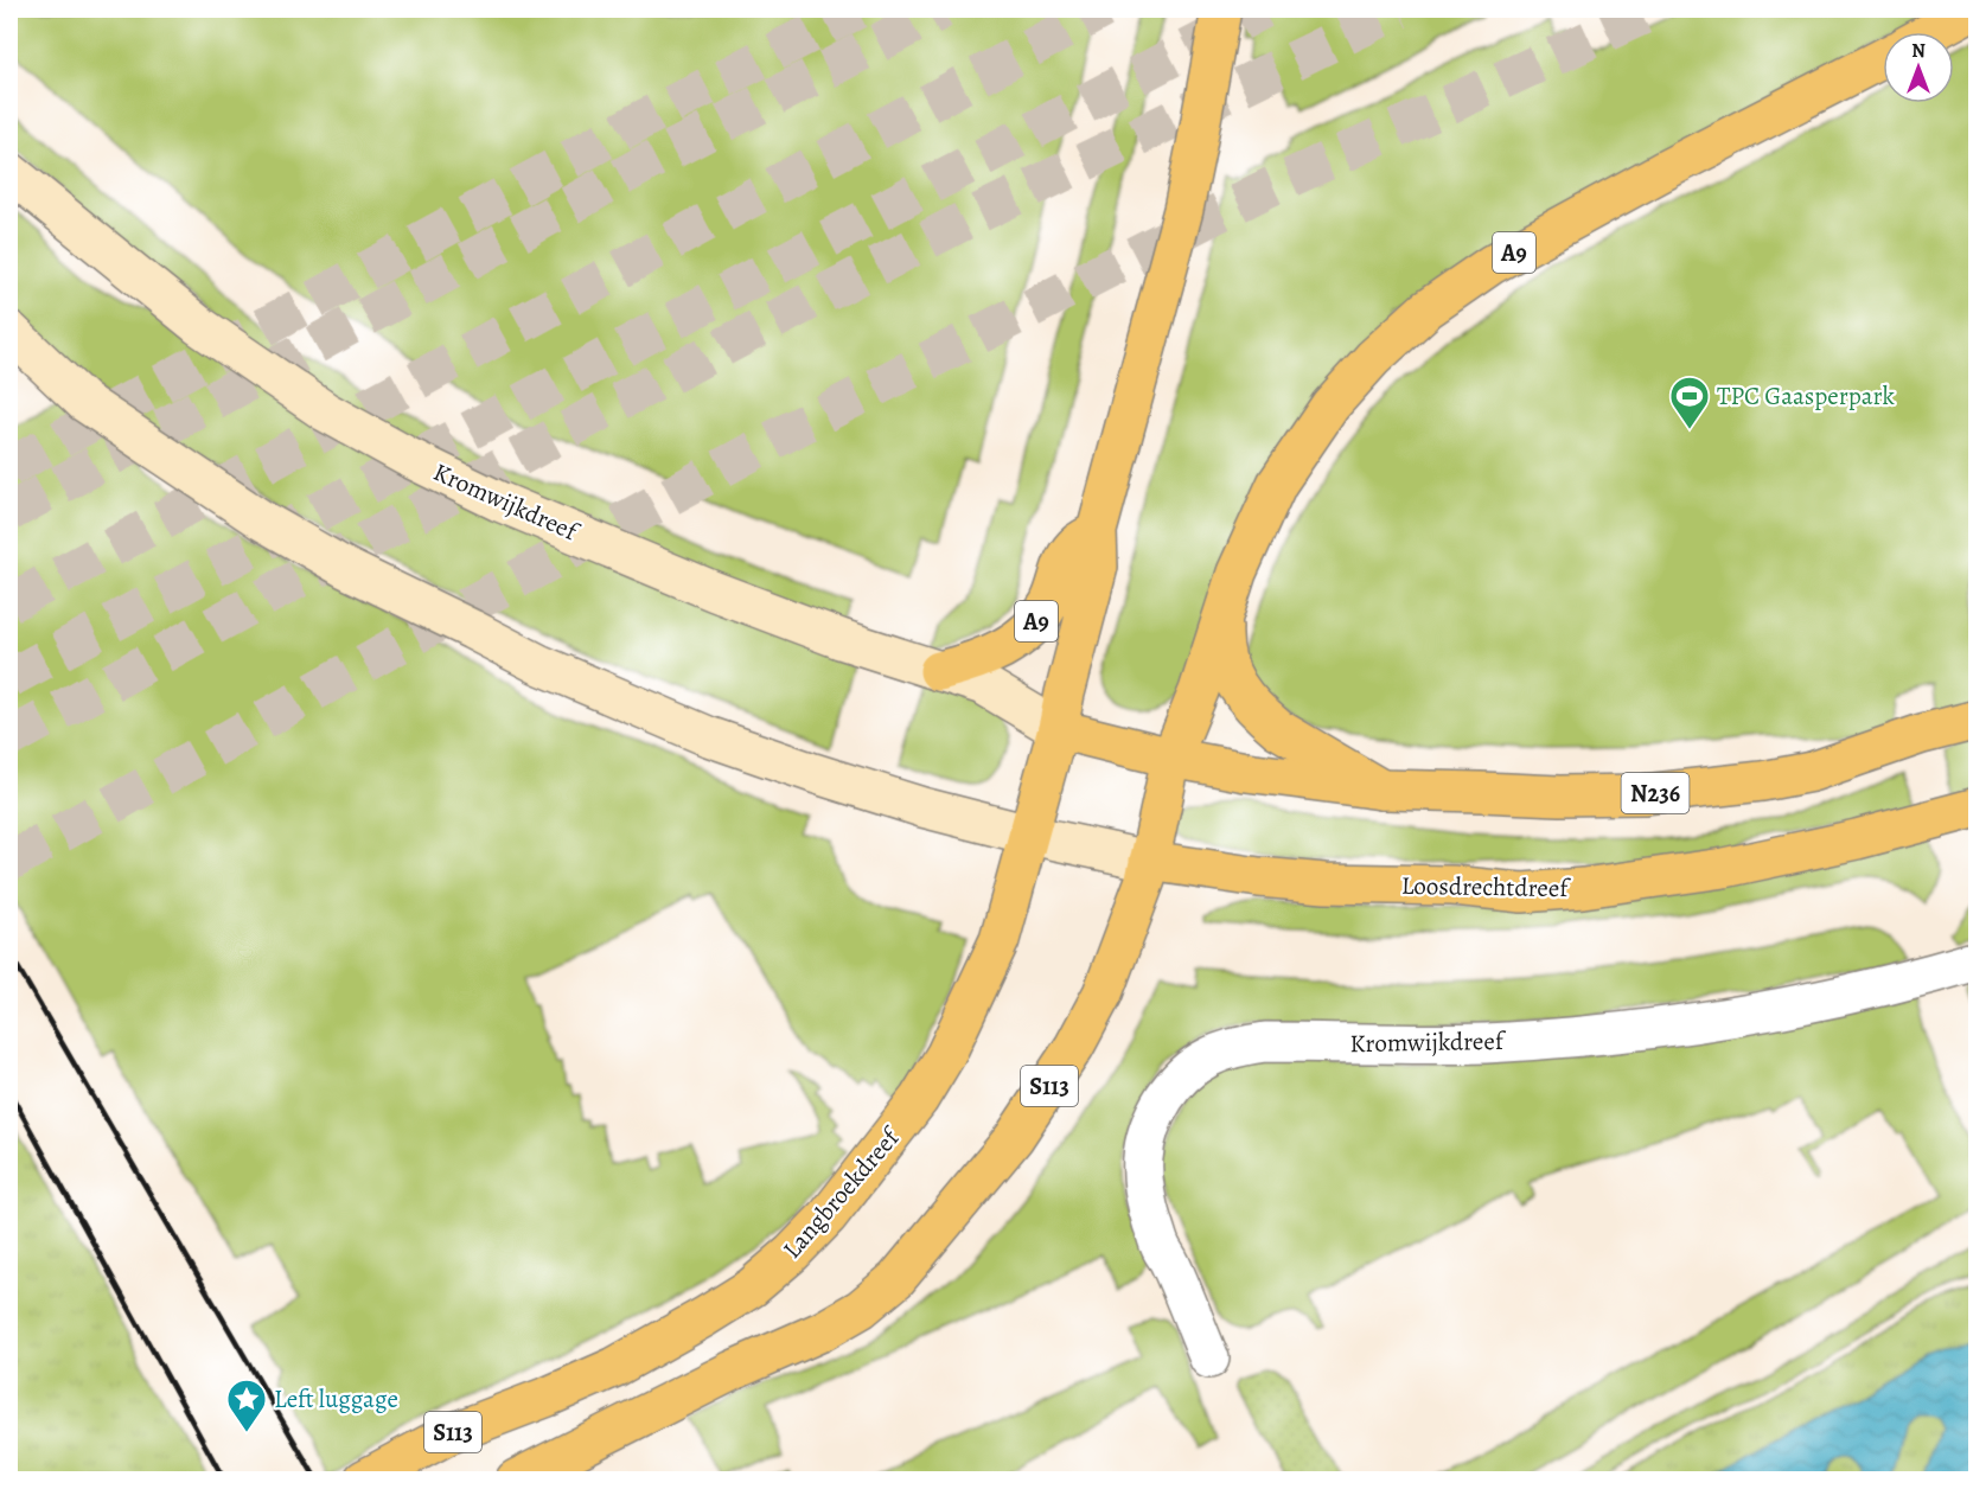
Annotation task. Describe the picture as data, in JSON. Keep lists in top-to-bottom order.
{
  "streets": {
    "main road": [
      "A9",
      "Kromwijkdreef",
      "N236",
      "Loosdrechtdreef",
      "S113",
      "Langbroekdreef"
    ]
  },
  "crossings": [
    ["A9", "Kromwijkdreef"],
    ["A9", "N236"],
    ["A9", "S113"],
    ["A9", "Langbroekdreef"],
    ["Kromwijkdreef", "Langbroekdreef"],
    ["N236", "S113"],
    ["Loosdrechtdreef", "S113"],
    ["Loosdrechtdreef", "Langbroekdreef"]
  ],
  "places": {
    "sports": ["TPC Gaasperpark"],
    "place": ["Left luggage"]
  },
  "north": "top"
}
